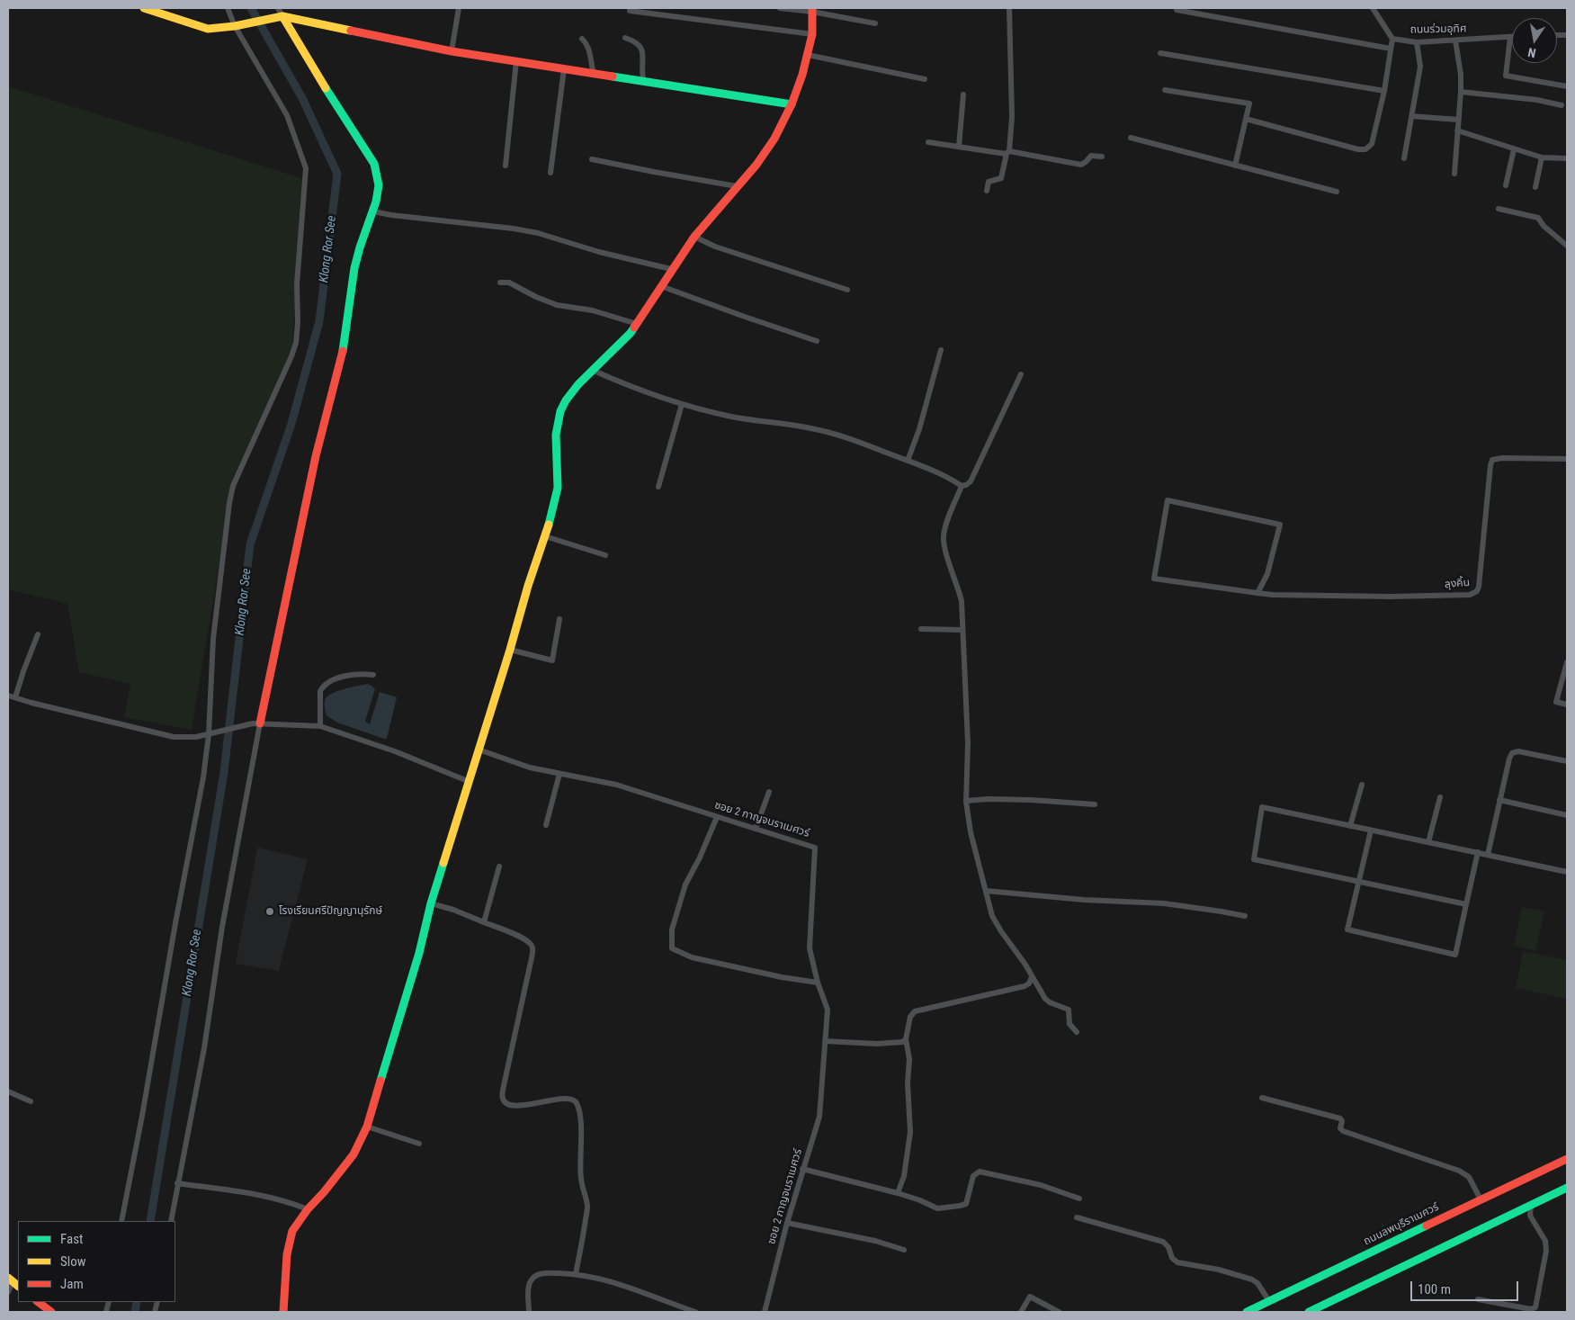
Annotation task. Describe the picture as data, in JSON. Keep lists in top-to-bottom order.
{
  "streets": {
    "street": [
      "ถนนร่วมอุทิศ",
      "ลุงคิ้น",
      "ซอย 2 กาญจนราเมศวร์",
      "ถนนลพบุรีราเมศวร์"
    ]
  },
  "water": ["Klong Ror See"],
  "places": ["โรงเรียนศรีปัญญานุรักษ์"],
  "legend": ["Fast", "Slow", "Jam"],
  "scale_bar": "100 m",
  "north": "bottom"
}
